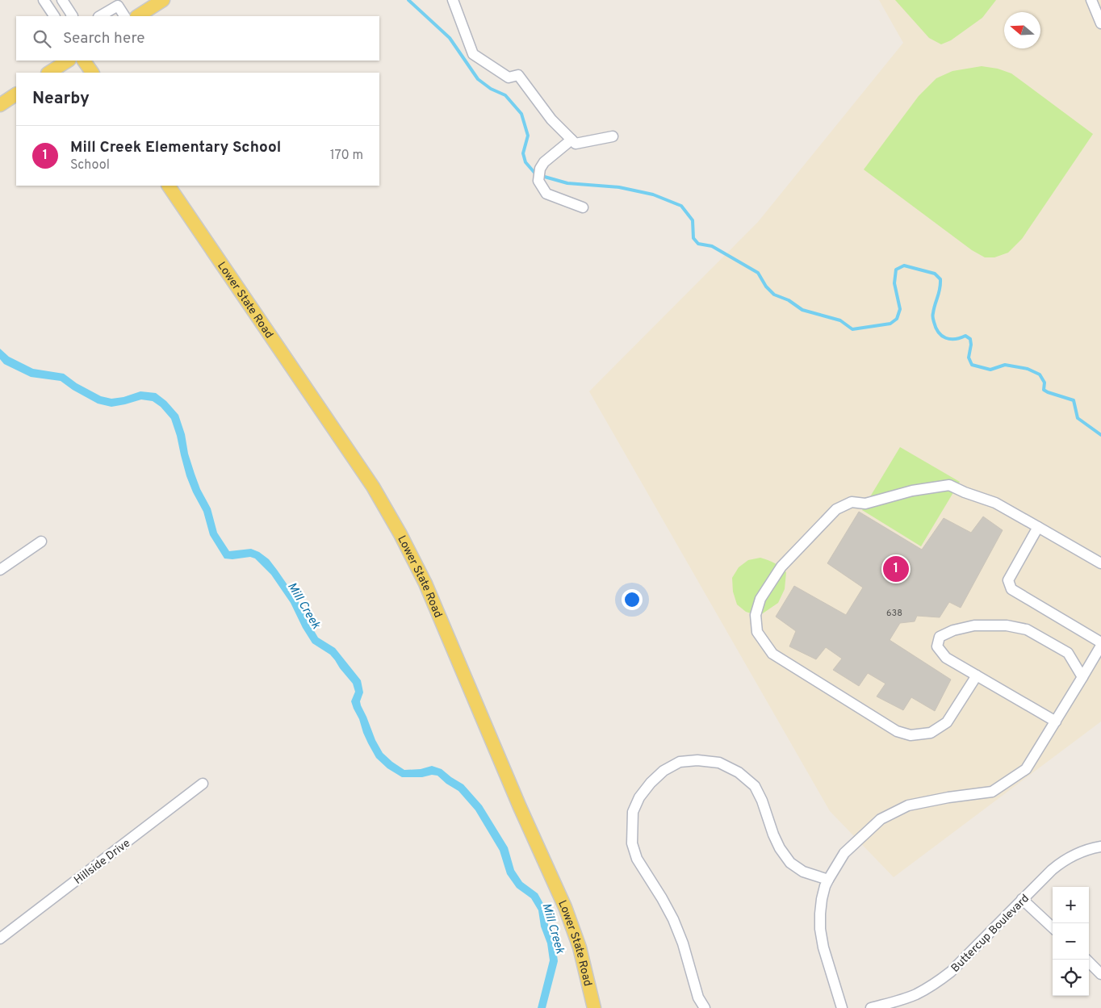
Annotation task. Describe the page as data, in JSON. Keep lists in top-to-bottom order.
{
  "streets": {
    "main road": ["Lower State Road"],
    "street": ["Hillside Drive", "Buttercup Boulevard"]
  },
  "water": ["Mill Creek"],
  "house_numbers": ["638"],
  "north": "left",
  "page": {
    "search": "Search here",
    "heading": "Nearby",
    "list": [
      {
        "mark": "1",
        "name": "Mill Creek Elementary School",
        "note": "School",
        "value": "170 m"
      }
    ],
    "pins": "1",
    "map_buttons": ["+", "−"]
  }
}
